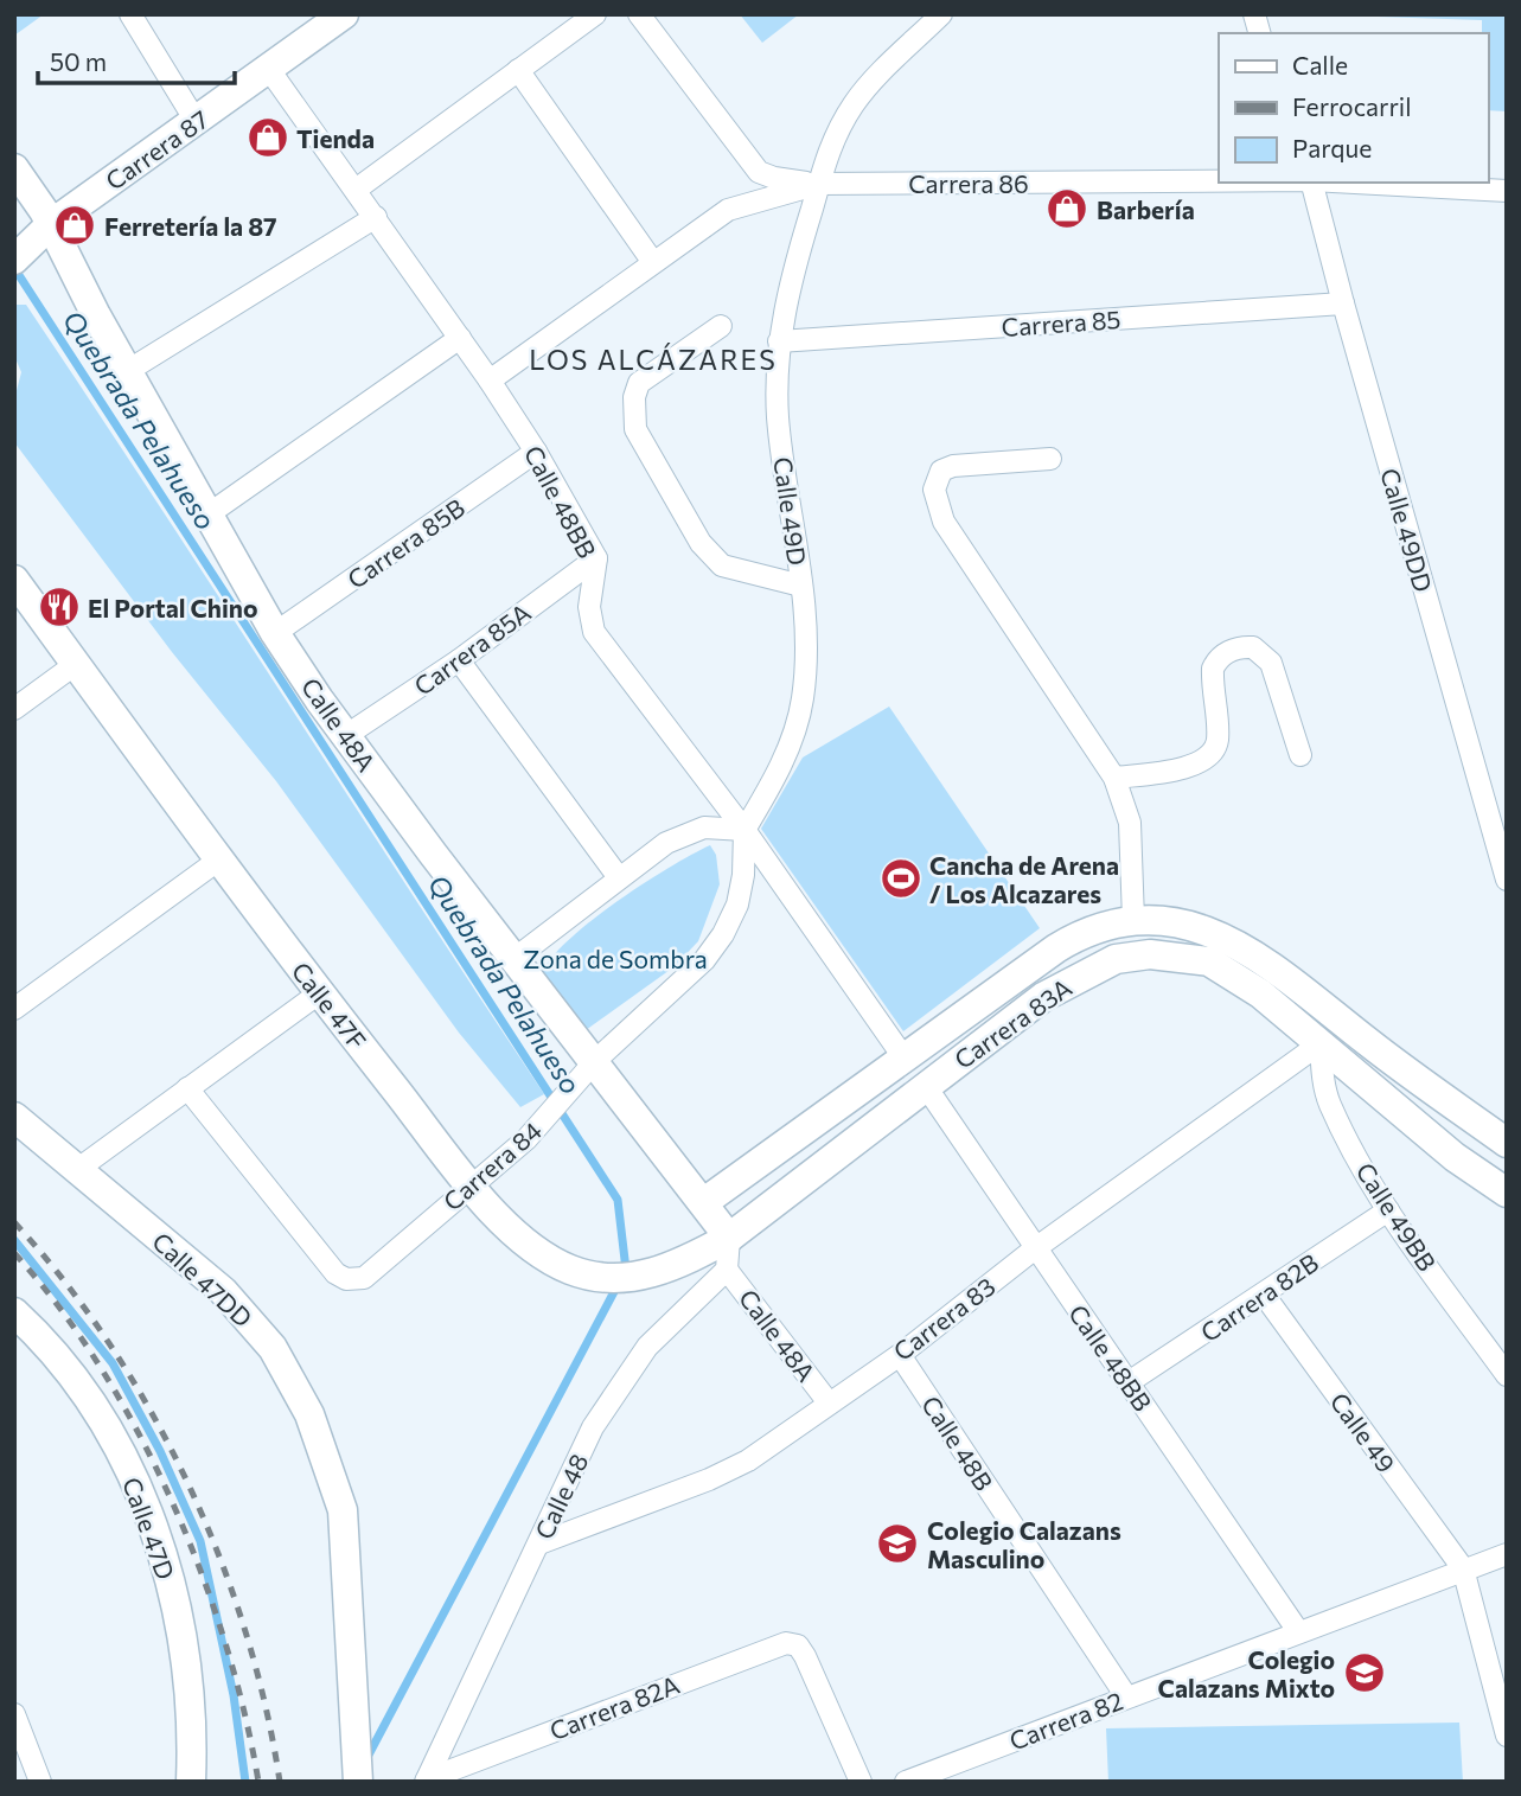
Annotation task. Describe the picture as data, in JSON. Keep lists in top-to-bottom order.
{
  "streets": {
    "street": [
      "Carrera 87",
      "Carrera 86",
      "Carrera 85",
      "Calle 48BB",
      "Calle 49D",
      "Calle 49DD",
      "Carrera 85B",
      "Carrera 85A",
      "Calle 48A",
      "Calle 47F",
      "Carrera 83A",
      "Carrera 84",
      "Calle 49BB",
      "Calle 47DD",
      "Carrera 82B",
      "Carrera 83",
      "Calle 49",
      "Calle 48B",
      "Calle 48",
      "Calle 47D",
      "Carrera 82A",
      "Carrera 82"
    ]
  },
  "crossings": [
    ["Carrera 87", "Calle 48BB"],
    ["Carrera 87", "Calle 48A"],
    ["Carrera 86", "Calle 48BB"],
    ["Carrera 86", "Calle 49D"],
    ["Carrera 85", "Calle 49D"],
    ["Carrera 85", "Calle 49DD"],
    ["Calle 48BB", "Calle 49D"],
    ["Calle 48BB", "Carrera 85B"],
    ["Calle 48BB", "Carrera 85A"],
    ["Calle 48BB", "Carrera 83A"],
    ["Calle 48BB", "Carrera 84"],
    ["Calle 48BB", "Carrera 82B"],
    ["Calle 48BB", "Carrera 83"],
    ["Calle 48BB", "Carrera 82"],
    ["Calle 49D", "Carrera 84"],
    ["Carrera 85B", "Calle 48A"],
    ["Carrera 85A", "Calle 48A"],
    ["Calle 48A", "Calle 47F"],
    ["Calle 48A", "Carrera 83A"],
    ["Calle 48A", "Carrera 84"],
    ["Calle 48A", "Carrera 83"],
    ["Calle 48A", "Calle 48"],
    ["Calle 47F", "Carrera 83A"],
    ["Calle 47F", "Carrera 84"],
    ["Carrera 83A", "Calle 49BB"],
    ["Carrera 83A", "Carrera 83"],
    ["Calle 49BB", "Carrera 82B"],
    ["Calle 49BB", "Carrera 83"],
    ["Carrera 82B", "Calle 49"],
    ["Carrera 83", "Calle 48B"],
    ["Carrera 83", "Calle 48"],
    ["Calle 49", "Carrera 82"],
    ["Calle 48B", "Carrera 82"],
    ["Calle 48", "Carrera 82A"]
  ],
  "districts": ["LOS ALCÁZARES"],
  "water": ["Quebrada Pelahueso"],
  "parks": ["Zona de Sombra"],
  "places": {
    "shop": ["Tienda", "Barbería", "Ferretería la 87"],
    "restaurant": ["El Portal Chino"],
    "sports": ["Cancha de Arena / Los Alcazares"],
    "school or university": ["Colegio Calazans Masculino", "Colegio Calazans Mixto"]
  },
  "legend": ["Calle", "Ferrocarril", "Parque"],
  "scale_bar": "50 m"
}
